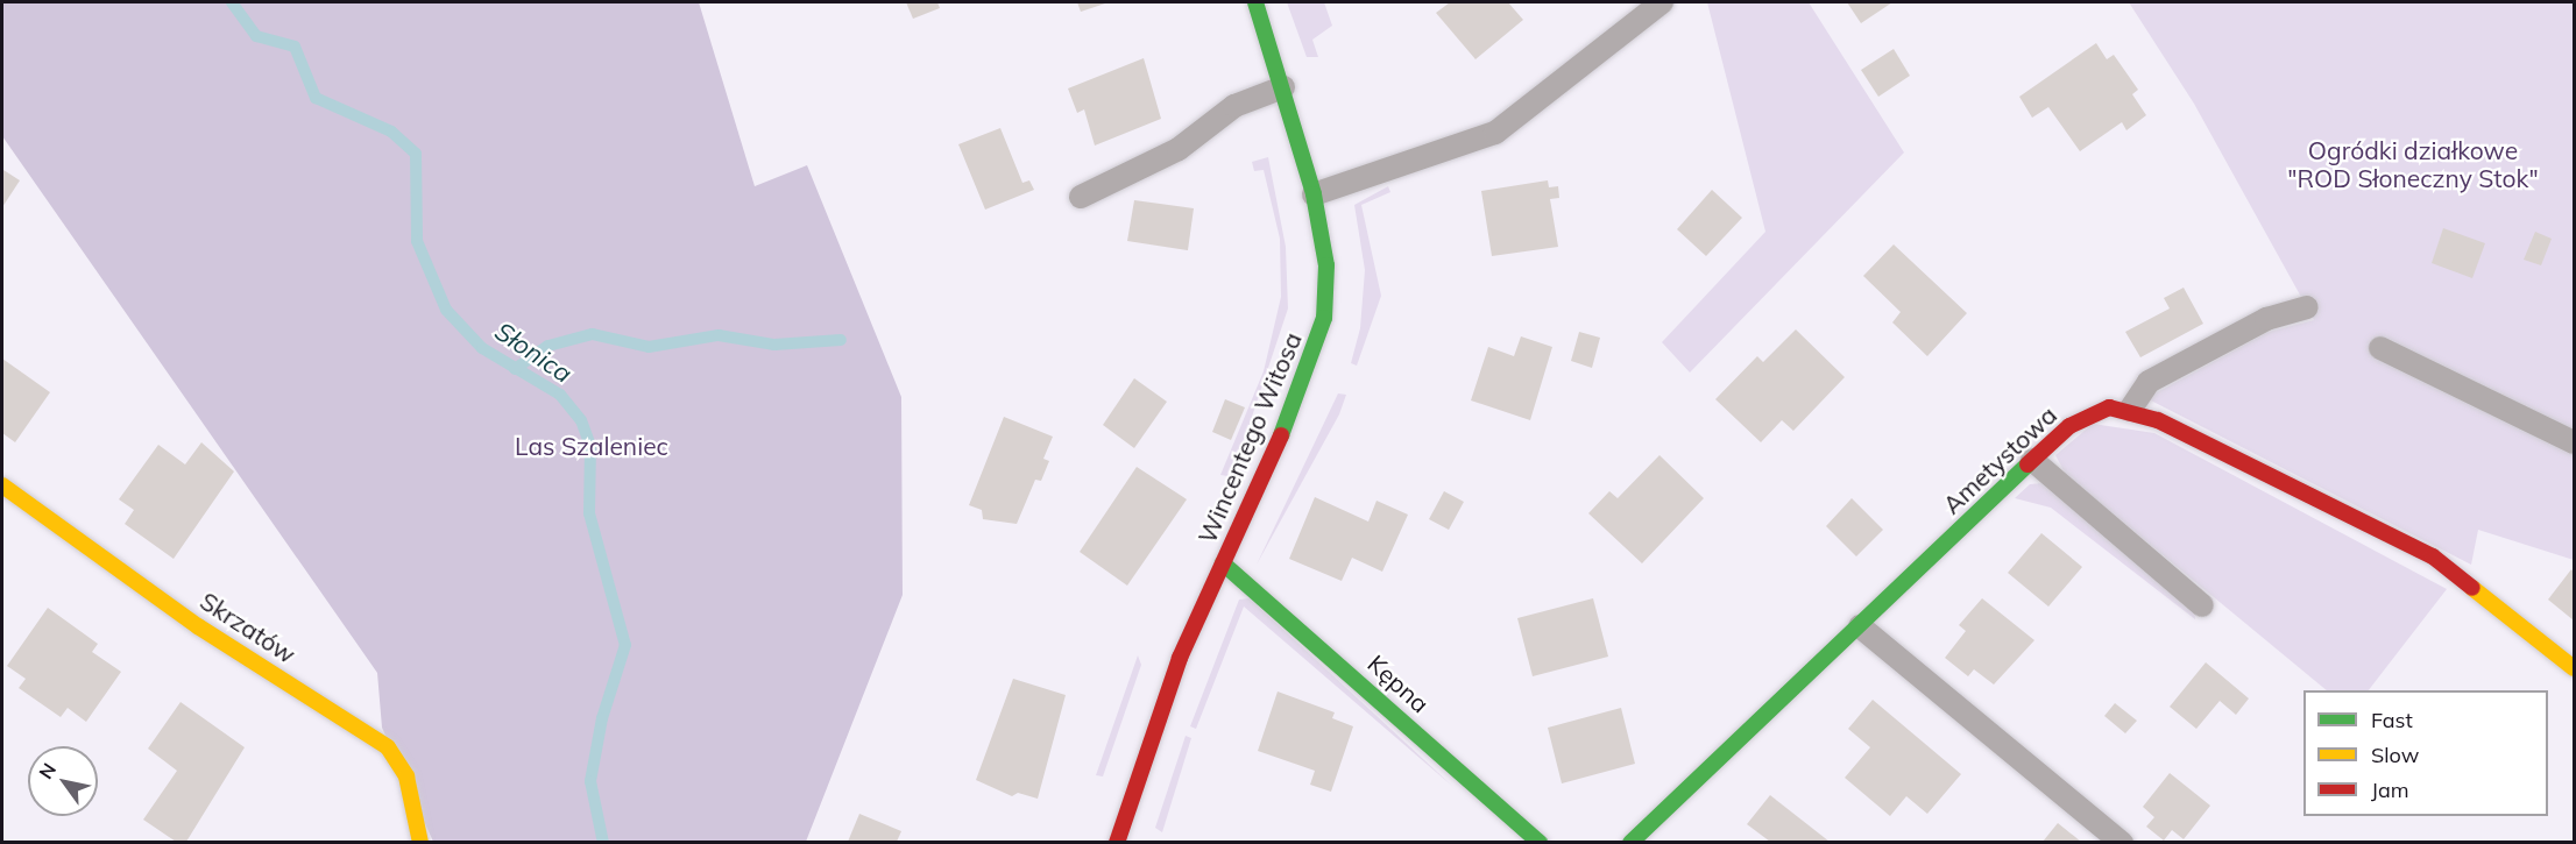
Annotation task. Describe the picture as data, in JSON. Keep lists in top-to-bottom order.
{
  "streets": {
    "street": [
      "Wincentego Witosa",
      "Ametystowa",
      "Skrzatów",
      "Kępna"
    ]
  },
  "crossings": [
    ["Wincentego Witosa", "Kępna"]
  ],
  "water": ["Słonica"],
  "parks": ["Ogródki działkowe \"ROD Słoneczny Stok\"", "Las Szaleniec"],
  "legend": ["Fast", "Slow", "Jam"],
  "north": "top left"
}
